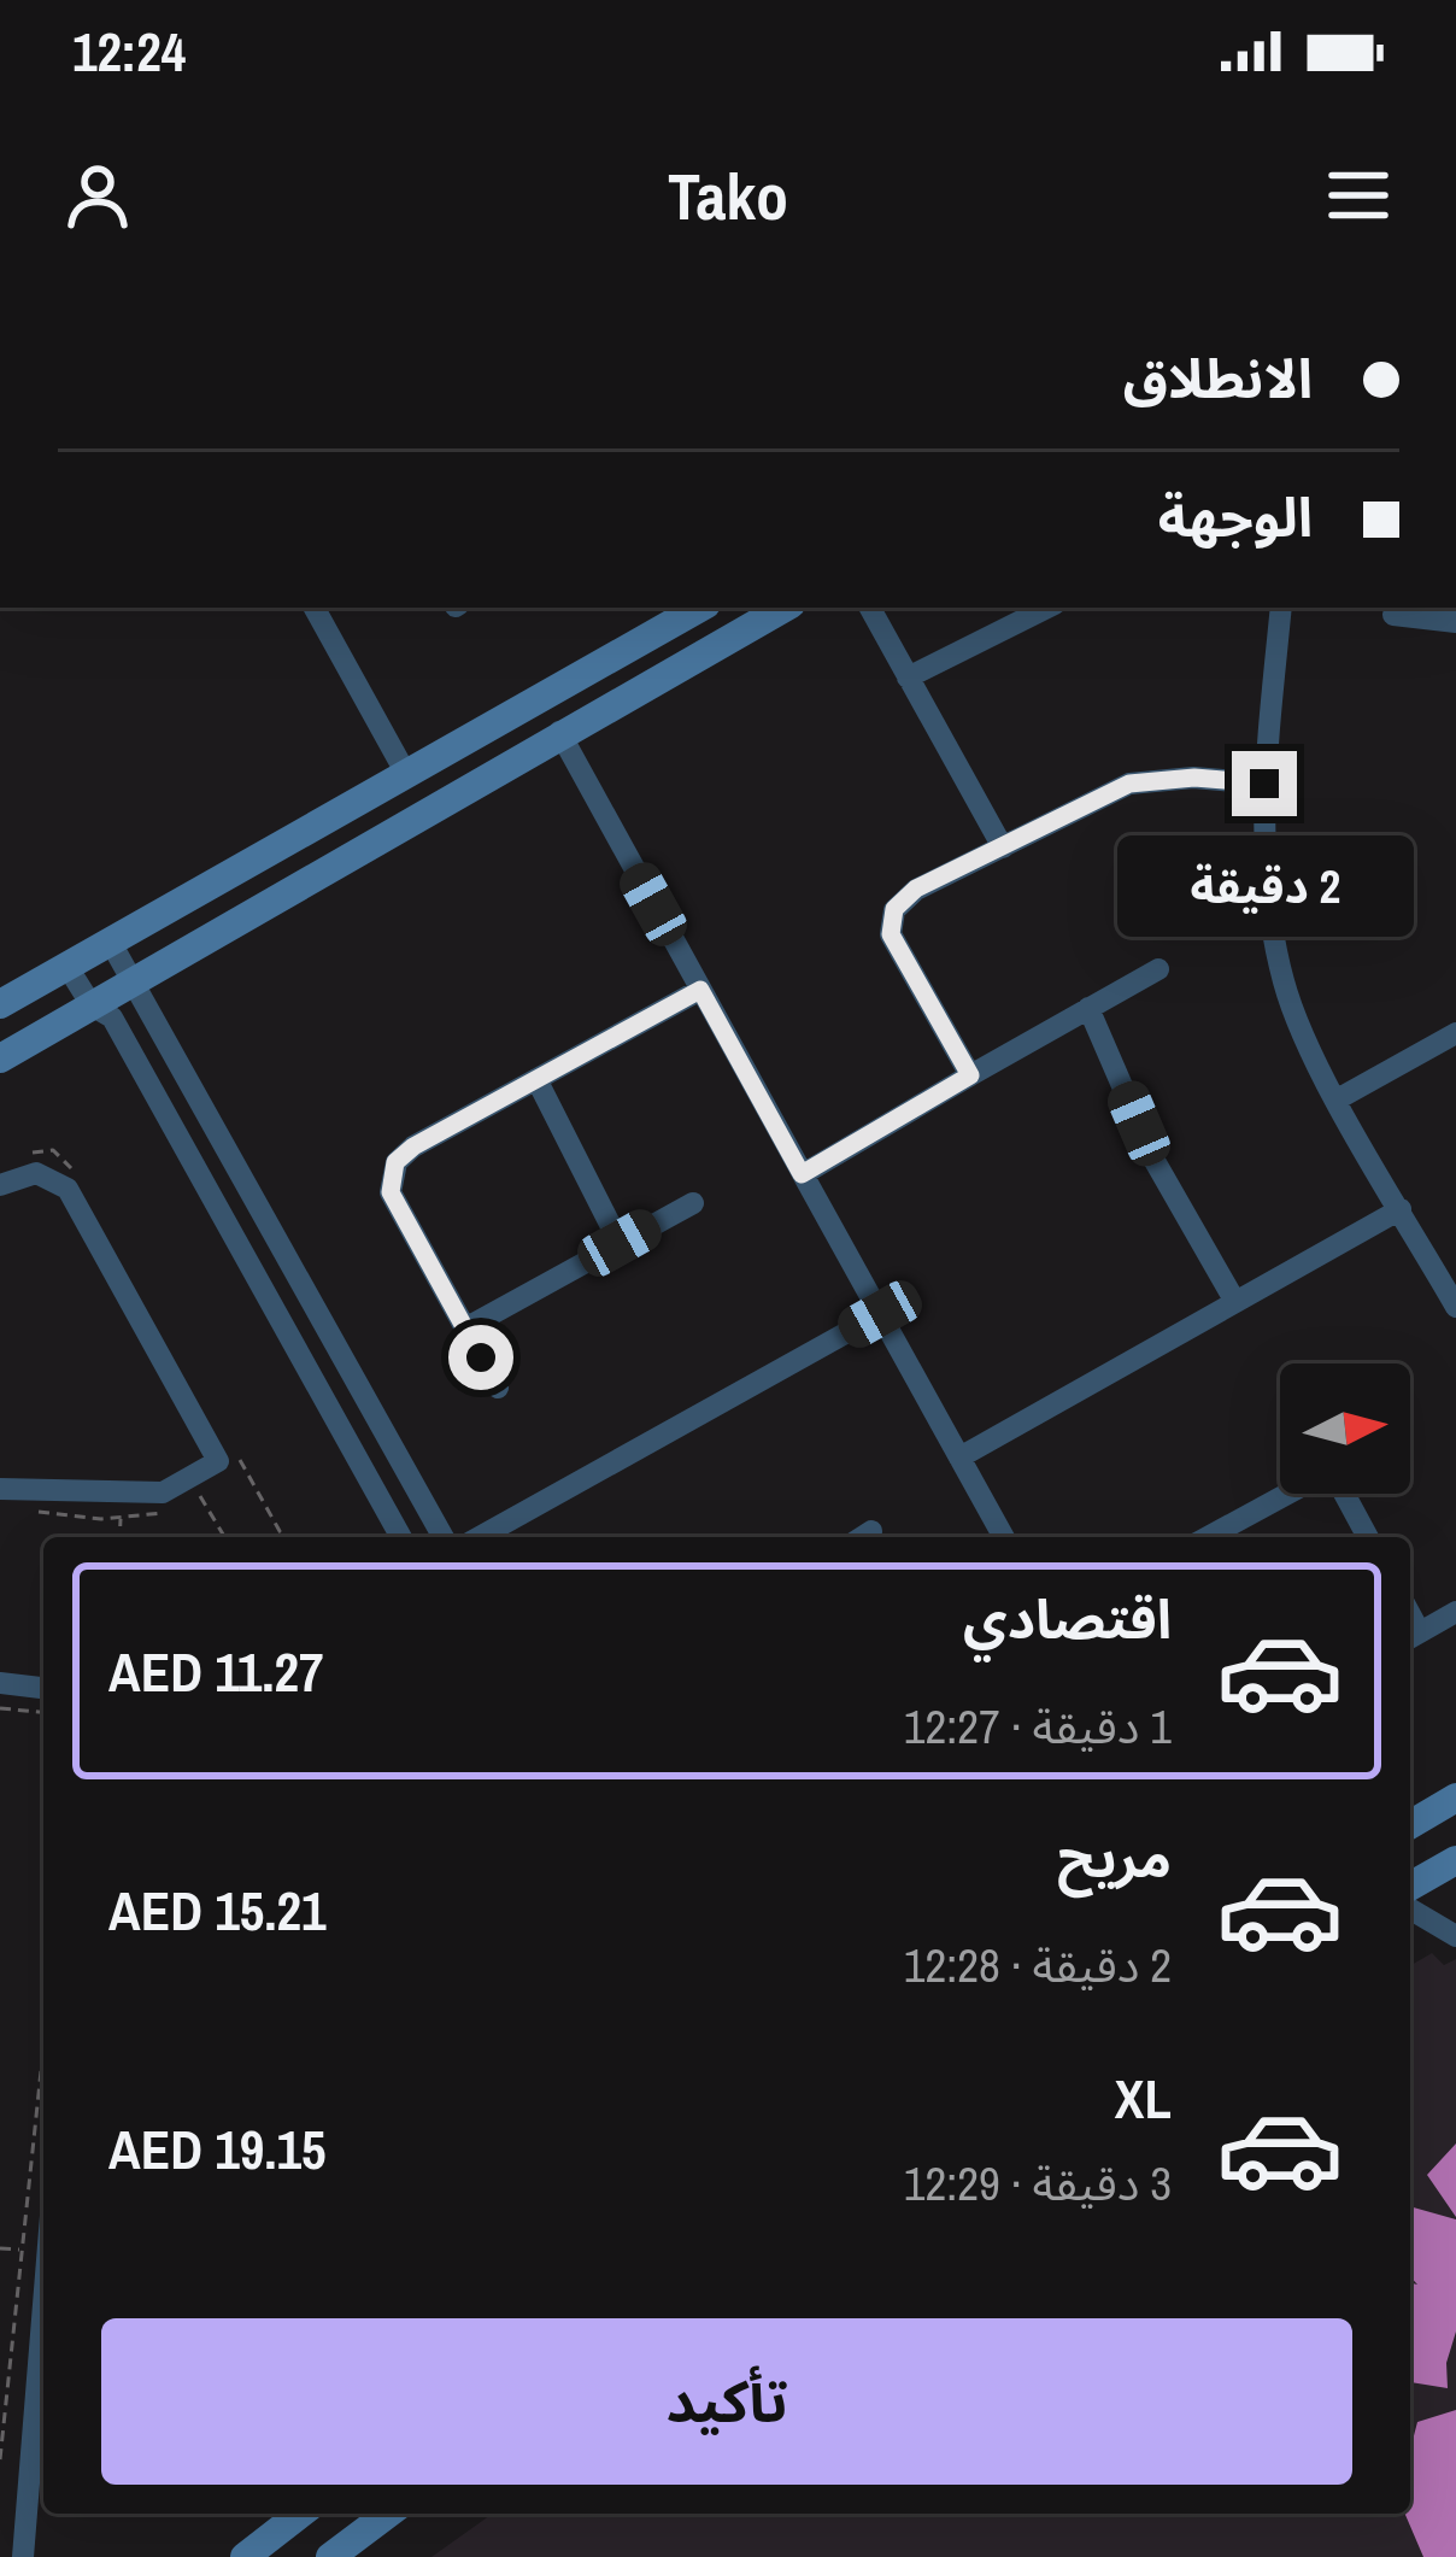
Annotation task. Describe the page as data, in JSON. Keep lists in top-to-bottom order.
{
  "north": "right",
  "page": {
    "status": "12:24",
    "header": "Tako",
    "banner": ["الانطلاق", "الوجهة"],
    "bubble": "2 دقيقة",
    "list": [
      {
        "name": "اقتصادي",
        "note": "1 دقيقة · 12:27",
        "value": "AED 11.27"
      },
      {
        "name": "مريح",
        "note": "2 دقيقة · 12:28",
        "value": "AED 15.21"
      },
      {
        "name": "XL",
        "note": "3 دقيقة · 12:29",
        "value": "AED 19.15"
      }
    ],
    "buttons": "تأكيد"
  }
}
